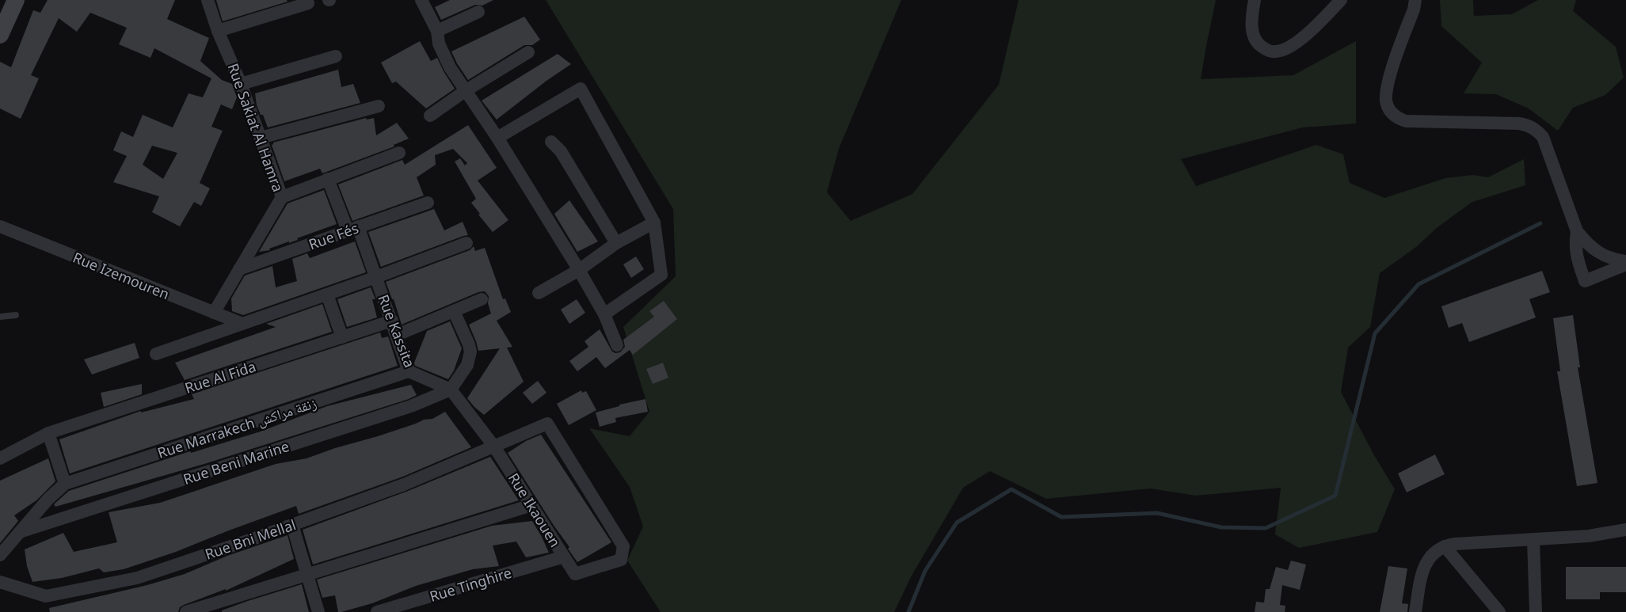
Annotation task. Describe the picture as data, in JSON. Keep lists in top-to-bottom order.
{
  "streets": {
    "street": [
      "Rue Sakiat Al Hamra",
      "Rue Fés",
      "Rue Izemouren",
      "Rue Kassita",
      "Rue Al Fida",
      "Rue Marrakech زنقة مراكش",
      "Rue Beni Marine",
      "Rue Ikaouen",
      "Rue Bni Mellal",
      "Rue Tinghire"
    ]
  },
  "crossings": [
    ["Rue Sakiat Al Hamra", "Rue Fés"],
    ["Rue Sakiat Al Hamra", "Rue Izemouren"],
    ["Rue Fés", "Rue Kassita"],
    ["Rue Kassita", "Rue Al Fida"],
    ["Rue Kassita", "Rue Marrakech زنقة مراكش"],
    ["Rue Kassita", "Rue Beni Marine"],
    ["Rue Kassita", "Rue Ikaouen"],
    ["Rue Kassita", "Rue Bni Mellal"],
    ["Rue Ikaouen", "Rue Bni Mellal"],
    ["Rue Ikaouen", "Rue Tinghire"]
  ]
}
